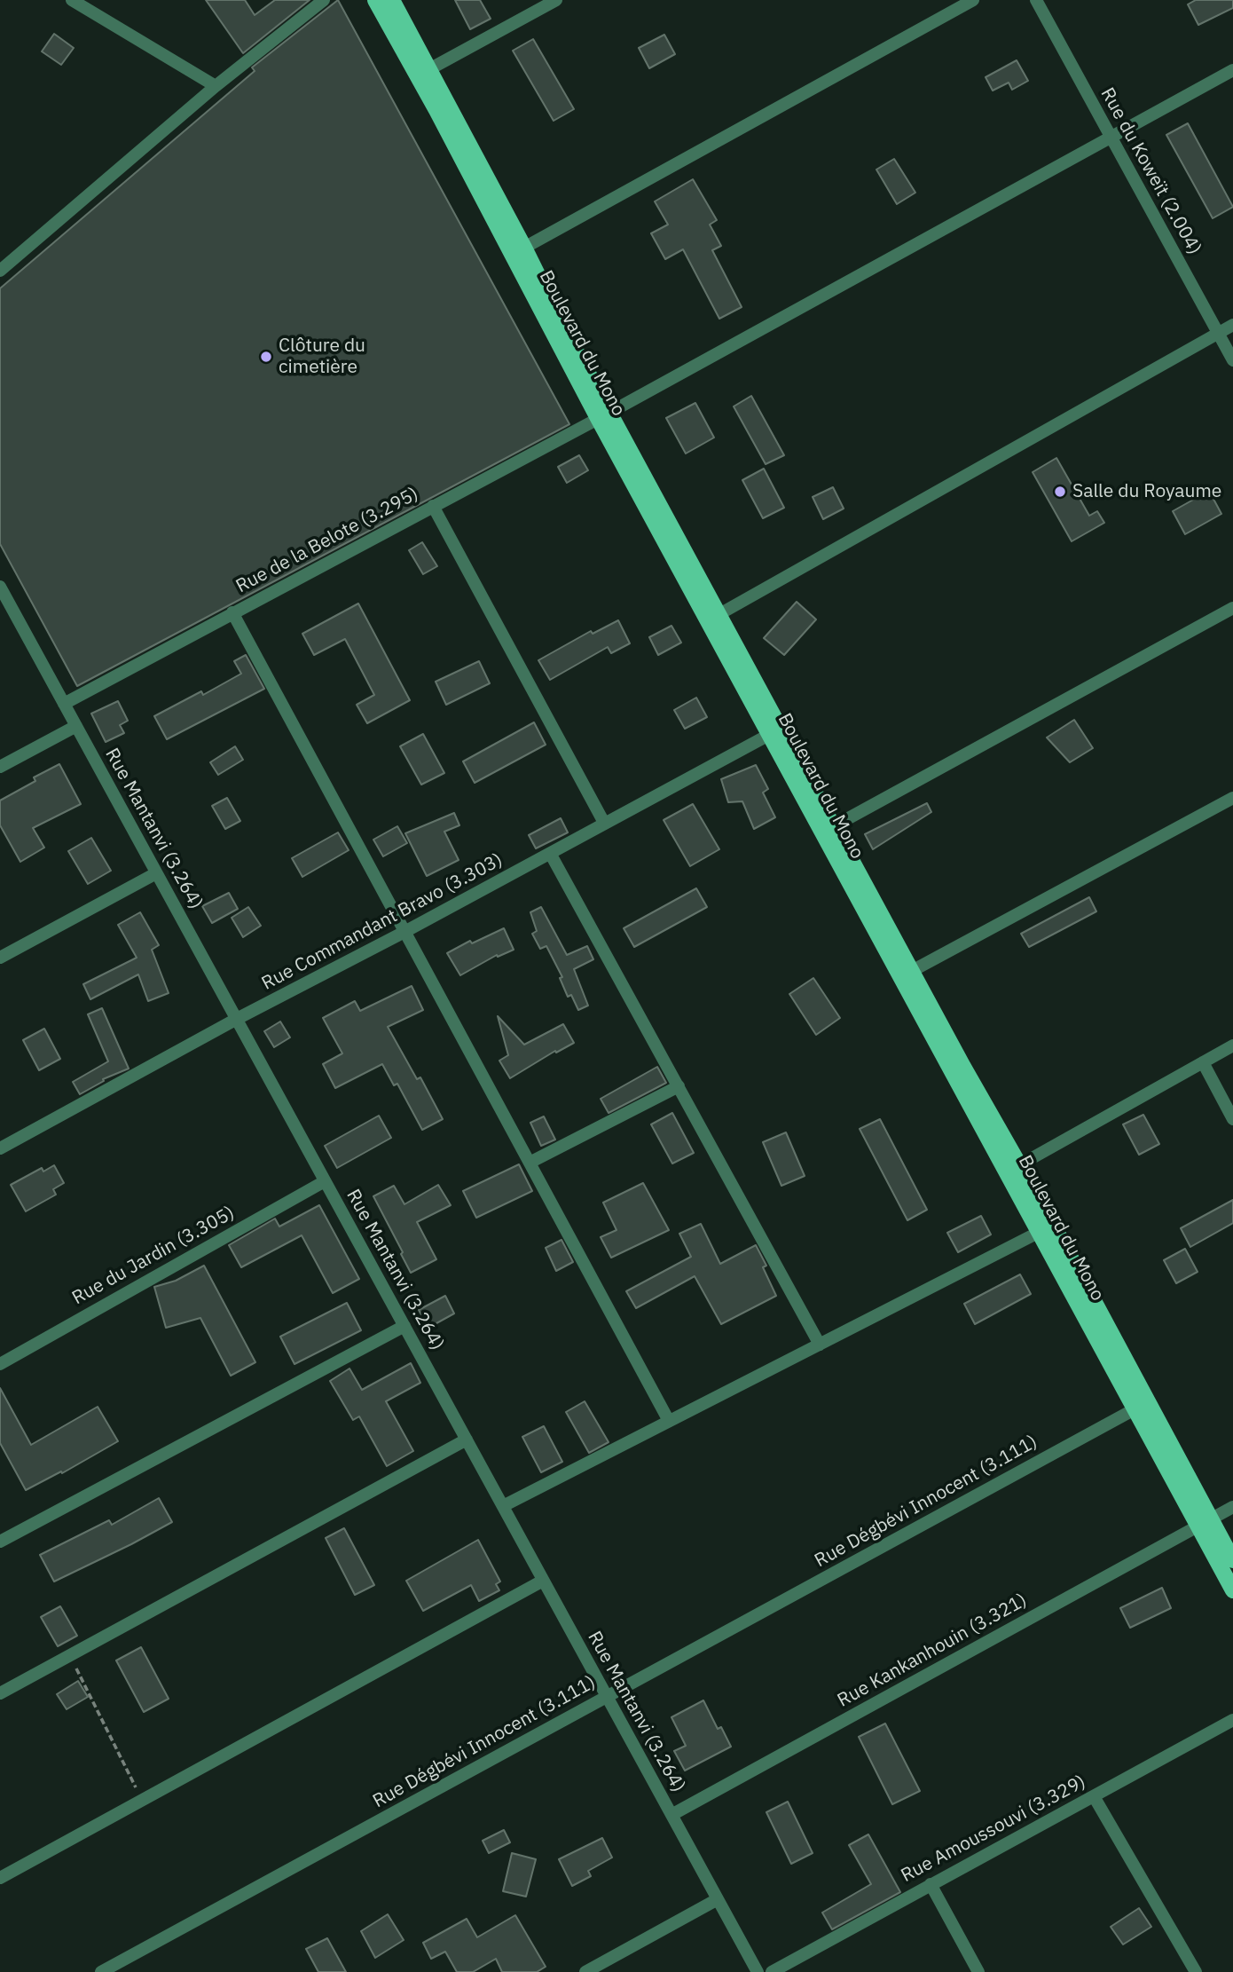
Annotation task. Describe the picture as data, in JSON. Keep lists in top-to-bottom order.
{
  "streets": {
    "main road": ["Boulevard du Mono"],
    "street": [
      "Rue du Koweït (2.004)",
      "Rue de la Belote (3.295)",
      "Rue Mantanvi (3.264)",
      "Rue Commandant Bravo (3.303)",
      "Rue du Jardin (3.305)",
      "Rue Dégbévi Innocent (3.111)",
      "Rue Kankanhouin (3.321)",
      "Rue Amoussouvi (3.329)"
    ]
  },
  "crossings": [
    ["Rue du Koweït (2.004)", "Rue de la Belote (3.295)"],
    ["Boulevard du Mono", "Rue de la Belote (3.295)"],
    ["Boulevard du Mono", "Rue Commandant Bravo (3.303)"],
    ["Boulevard du Mono", "Rue Dégbévi Innocent (3.111)"],
    ["Boulevard du Mono", "Rue Kankanhouin (3.321)"],
    ["Rue de la Belote (3.295)", "Rue Mantanvi (3.264)"],
    ["Rue Mantanvi (3.264)", "Rue Commandant Bravo (3.303)"],
    ["Rue Mantanvi (3.264)", "Rue du Jardin (3.305)"],
    ["Rue Mantanvi (3.264)", "Rue Dégbévi Innocent (3.111)"],
    ["Rue Mantanvi (3.264)", "Rue Kankanhouin (3.321)"]
  ],
  "places": ["Clôture du cimetière", "Salle du Royaume"]
}
